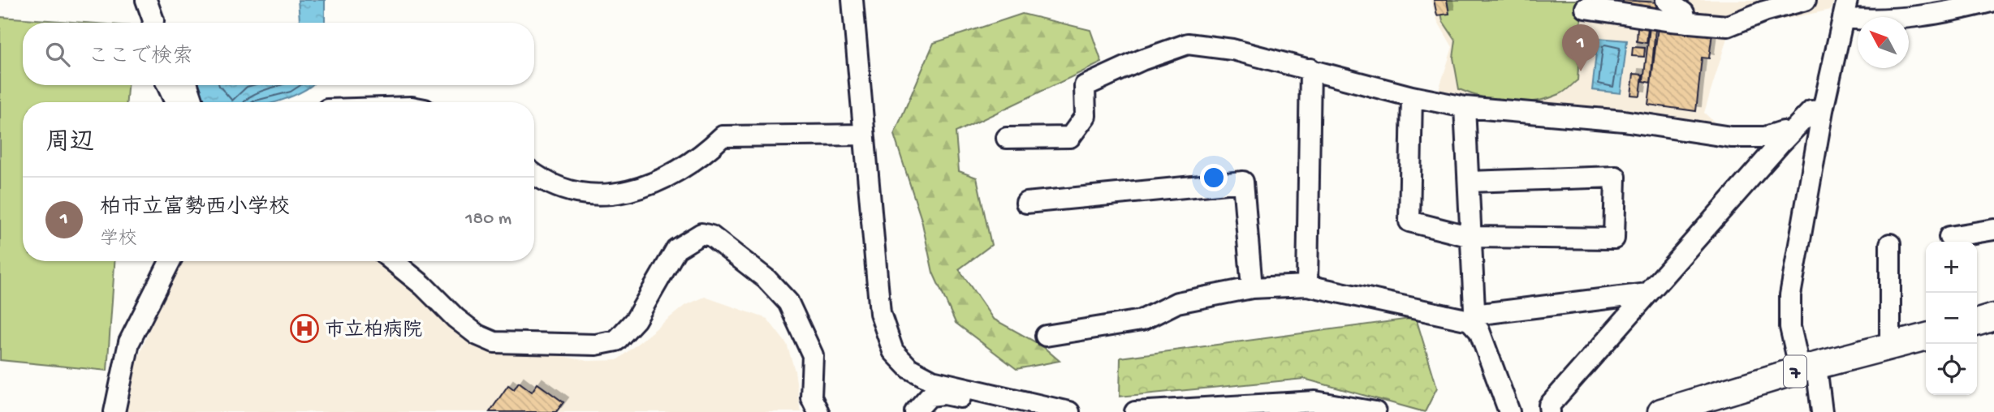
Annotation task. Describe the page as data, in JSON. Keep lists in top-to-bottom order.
{
  "streets": {
    "main road": ["7"]
  },
  "places": {
    "hospital": ["市立柏病院"]
  },
  "north": "top left",
  "page": {
    "search": "ここで検索",
    "pins": "1",
    "heading": "周辺",
    "list": [
      {
        "mark": "1",
        "name": "柏市立富勢西小学校",
        "note": "学校",
        "value": "180 m"
      }
    ],
    "map_buttons": ["+", "−"]
  }
}
